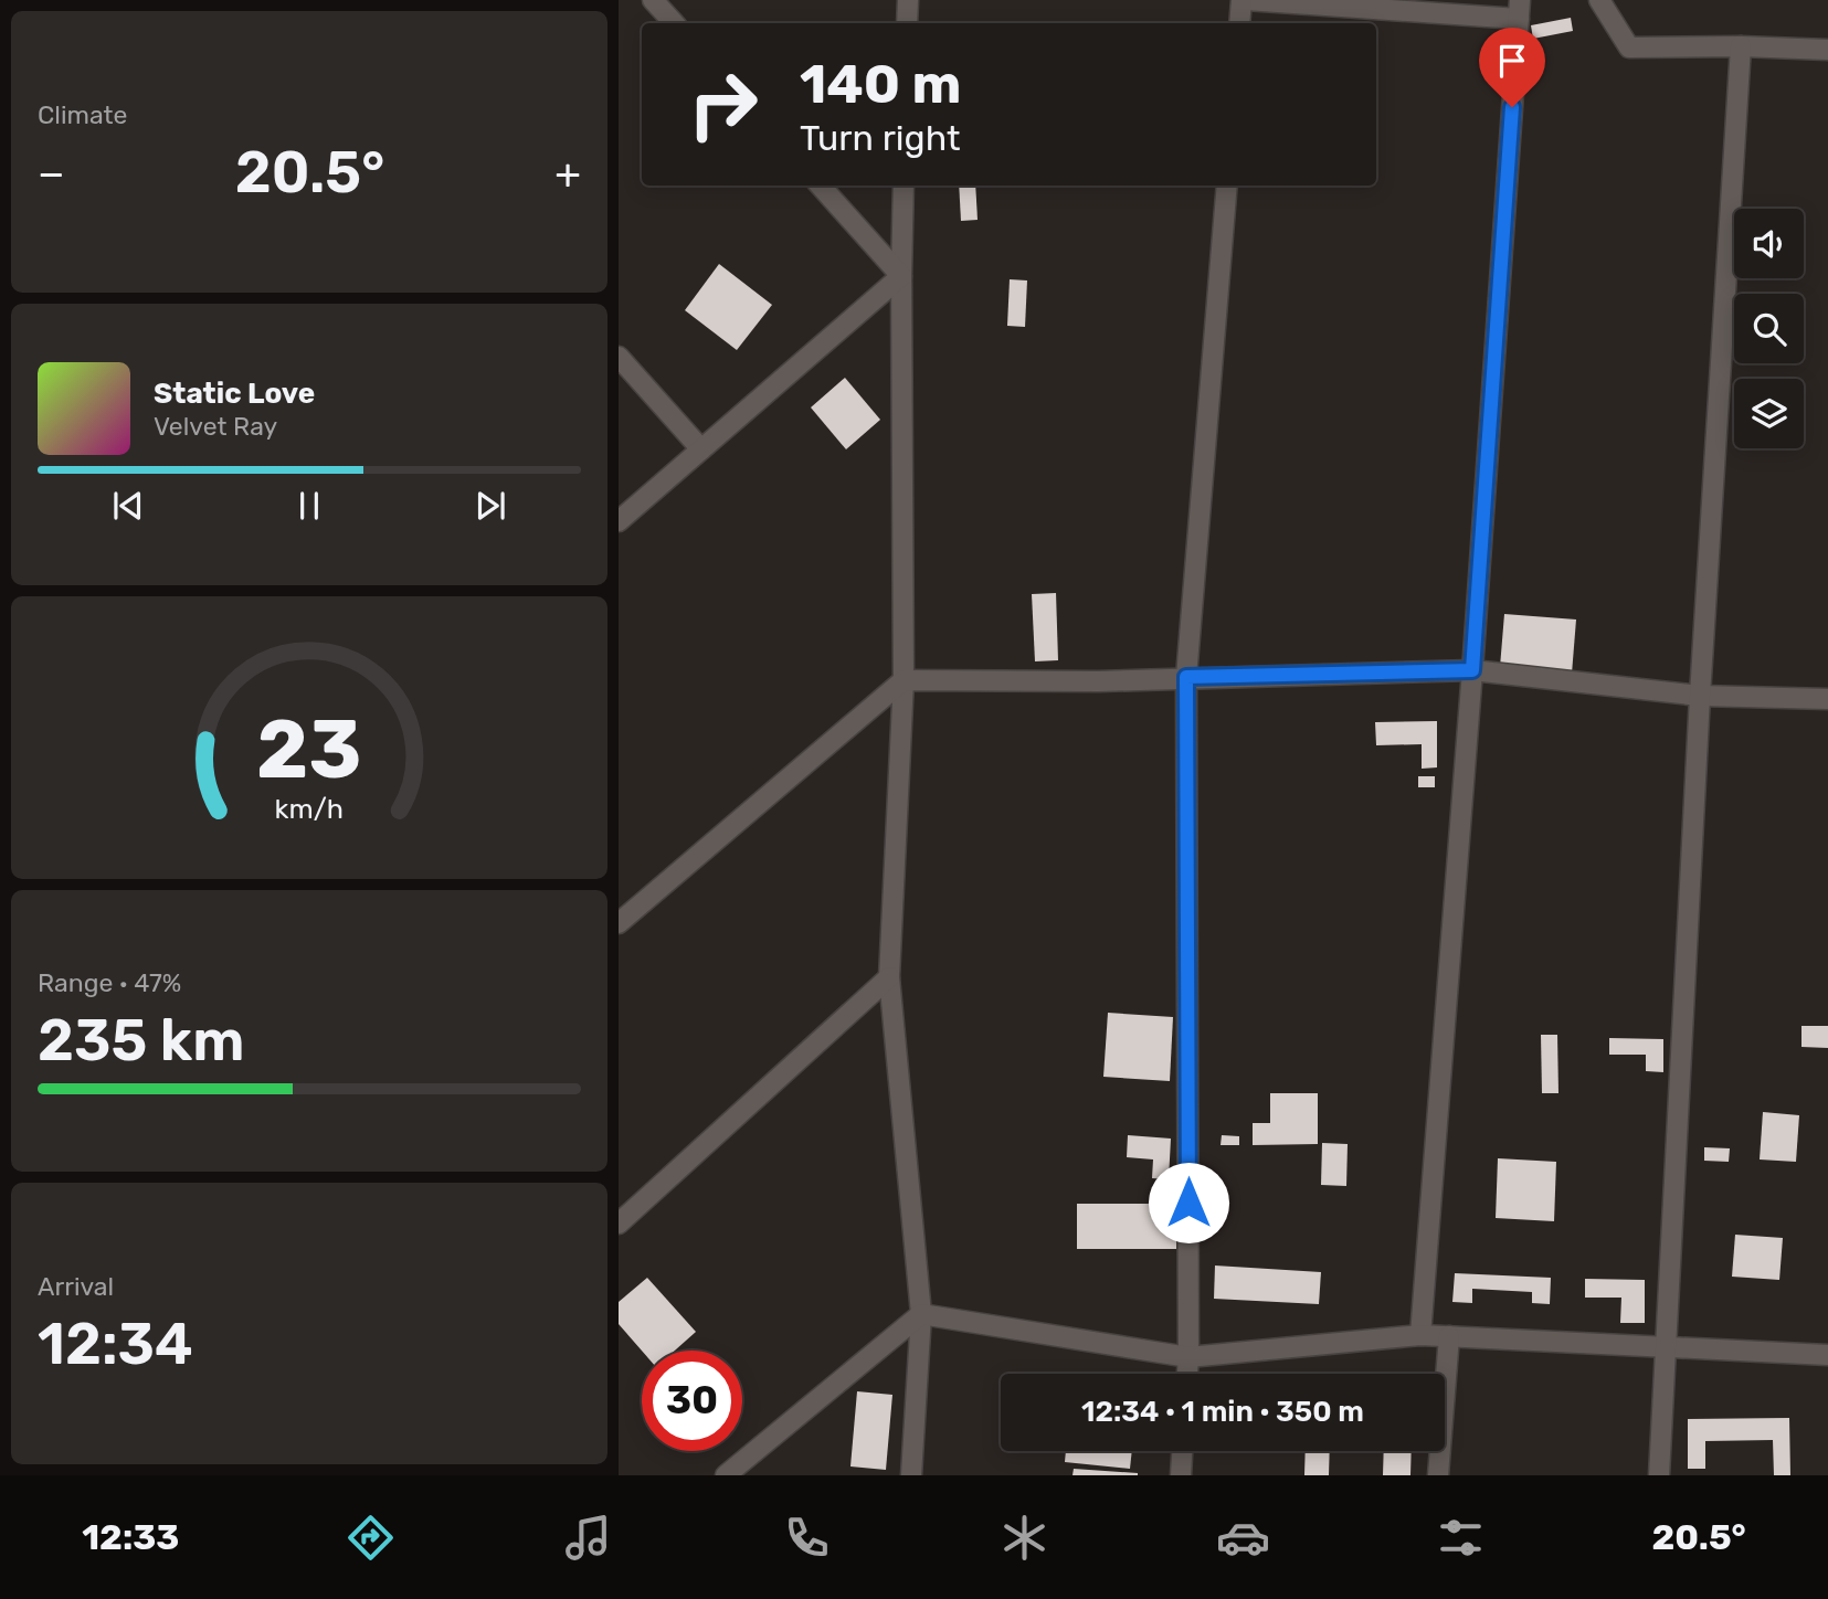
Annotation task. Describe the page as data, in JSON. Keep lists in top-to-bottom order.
{
  "page": {
    "tile": [
      "Climate",
      ["Range · 47%", "235 km"],
      ["Arrival", "12:34"]
    ],
    "turn": ["140 m", "Turn right"],
    "heat": ["−", "20.5°", "+"],
    "song": ["Static Love", "Velvet Ray"],
    "limit": "30",
    "trip": "12:34 · 1 min · 350 m",
    "tabs": ["12:33", "20.5°"],
    "gauge": ["23", "km/h"]
  }
}
